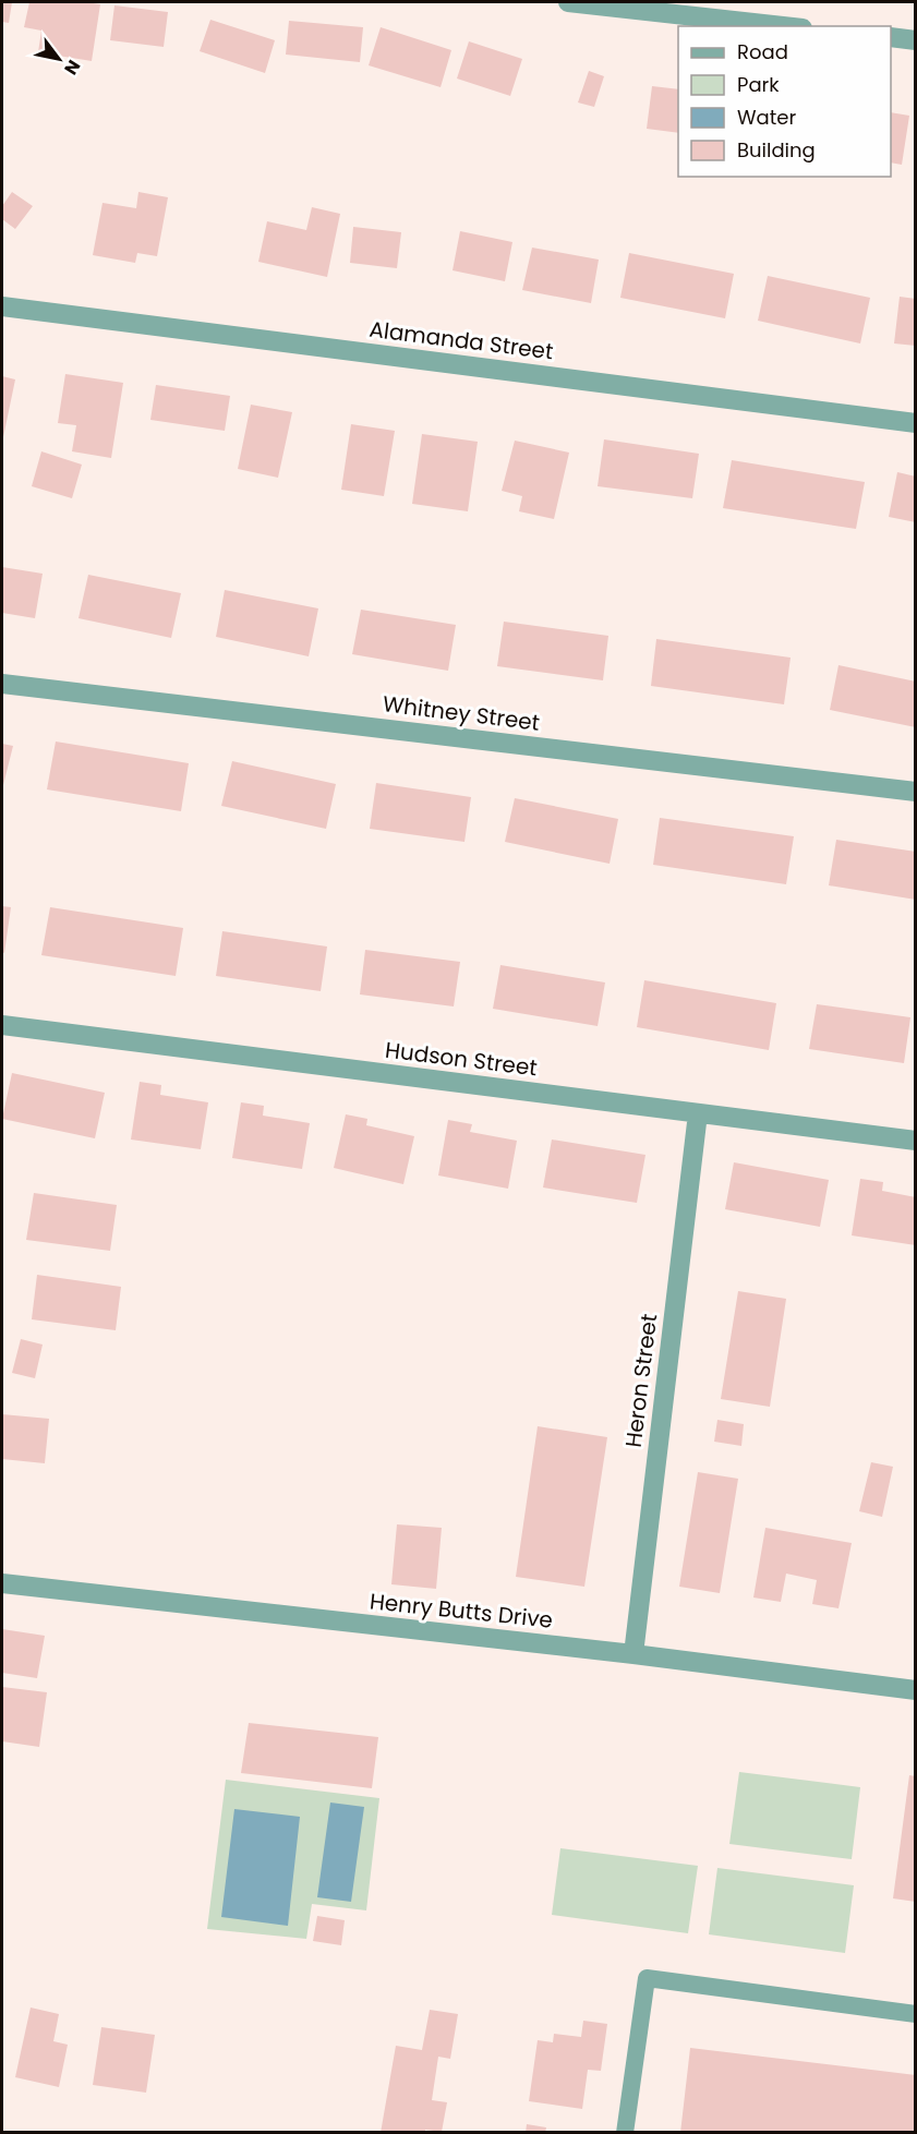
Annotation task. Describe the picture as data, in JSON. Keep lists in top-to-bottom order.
{
  "streets": {
    "street": [
      "Alamanda Street",
      "Whitney Street",
      "Hudson Street",
      "Heron Street",
      "Henry Butts Drive"
    ]
  },
  "crossings": [
    ["Hudson Street", "Heron Street"],
    ["Heron Street", "Henry Butts Drive"]
  ],
  "legend": [
    "Road",
    "Park",
    "Water",
    "Building"
  ],
  "north": "bottom right"
}
